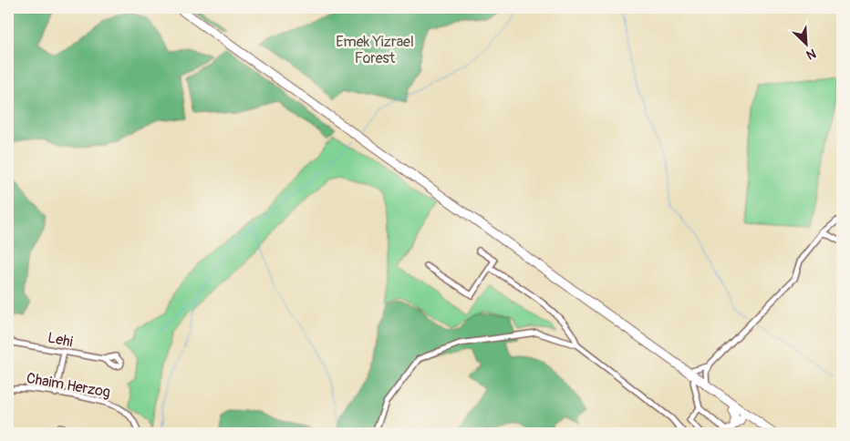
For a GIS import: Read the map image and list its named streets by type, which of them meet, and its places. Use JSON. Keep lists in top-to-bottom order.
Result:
{
  "streets": {
    "street": ["Lehi", "Chaim Herzog"]
  },
  "parks": ["Emek Yizrael Forest"],
  "north": "bottom right"
}
